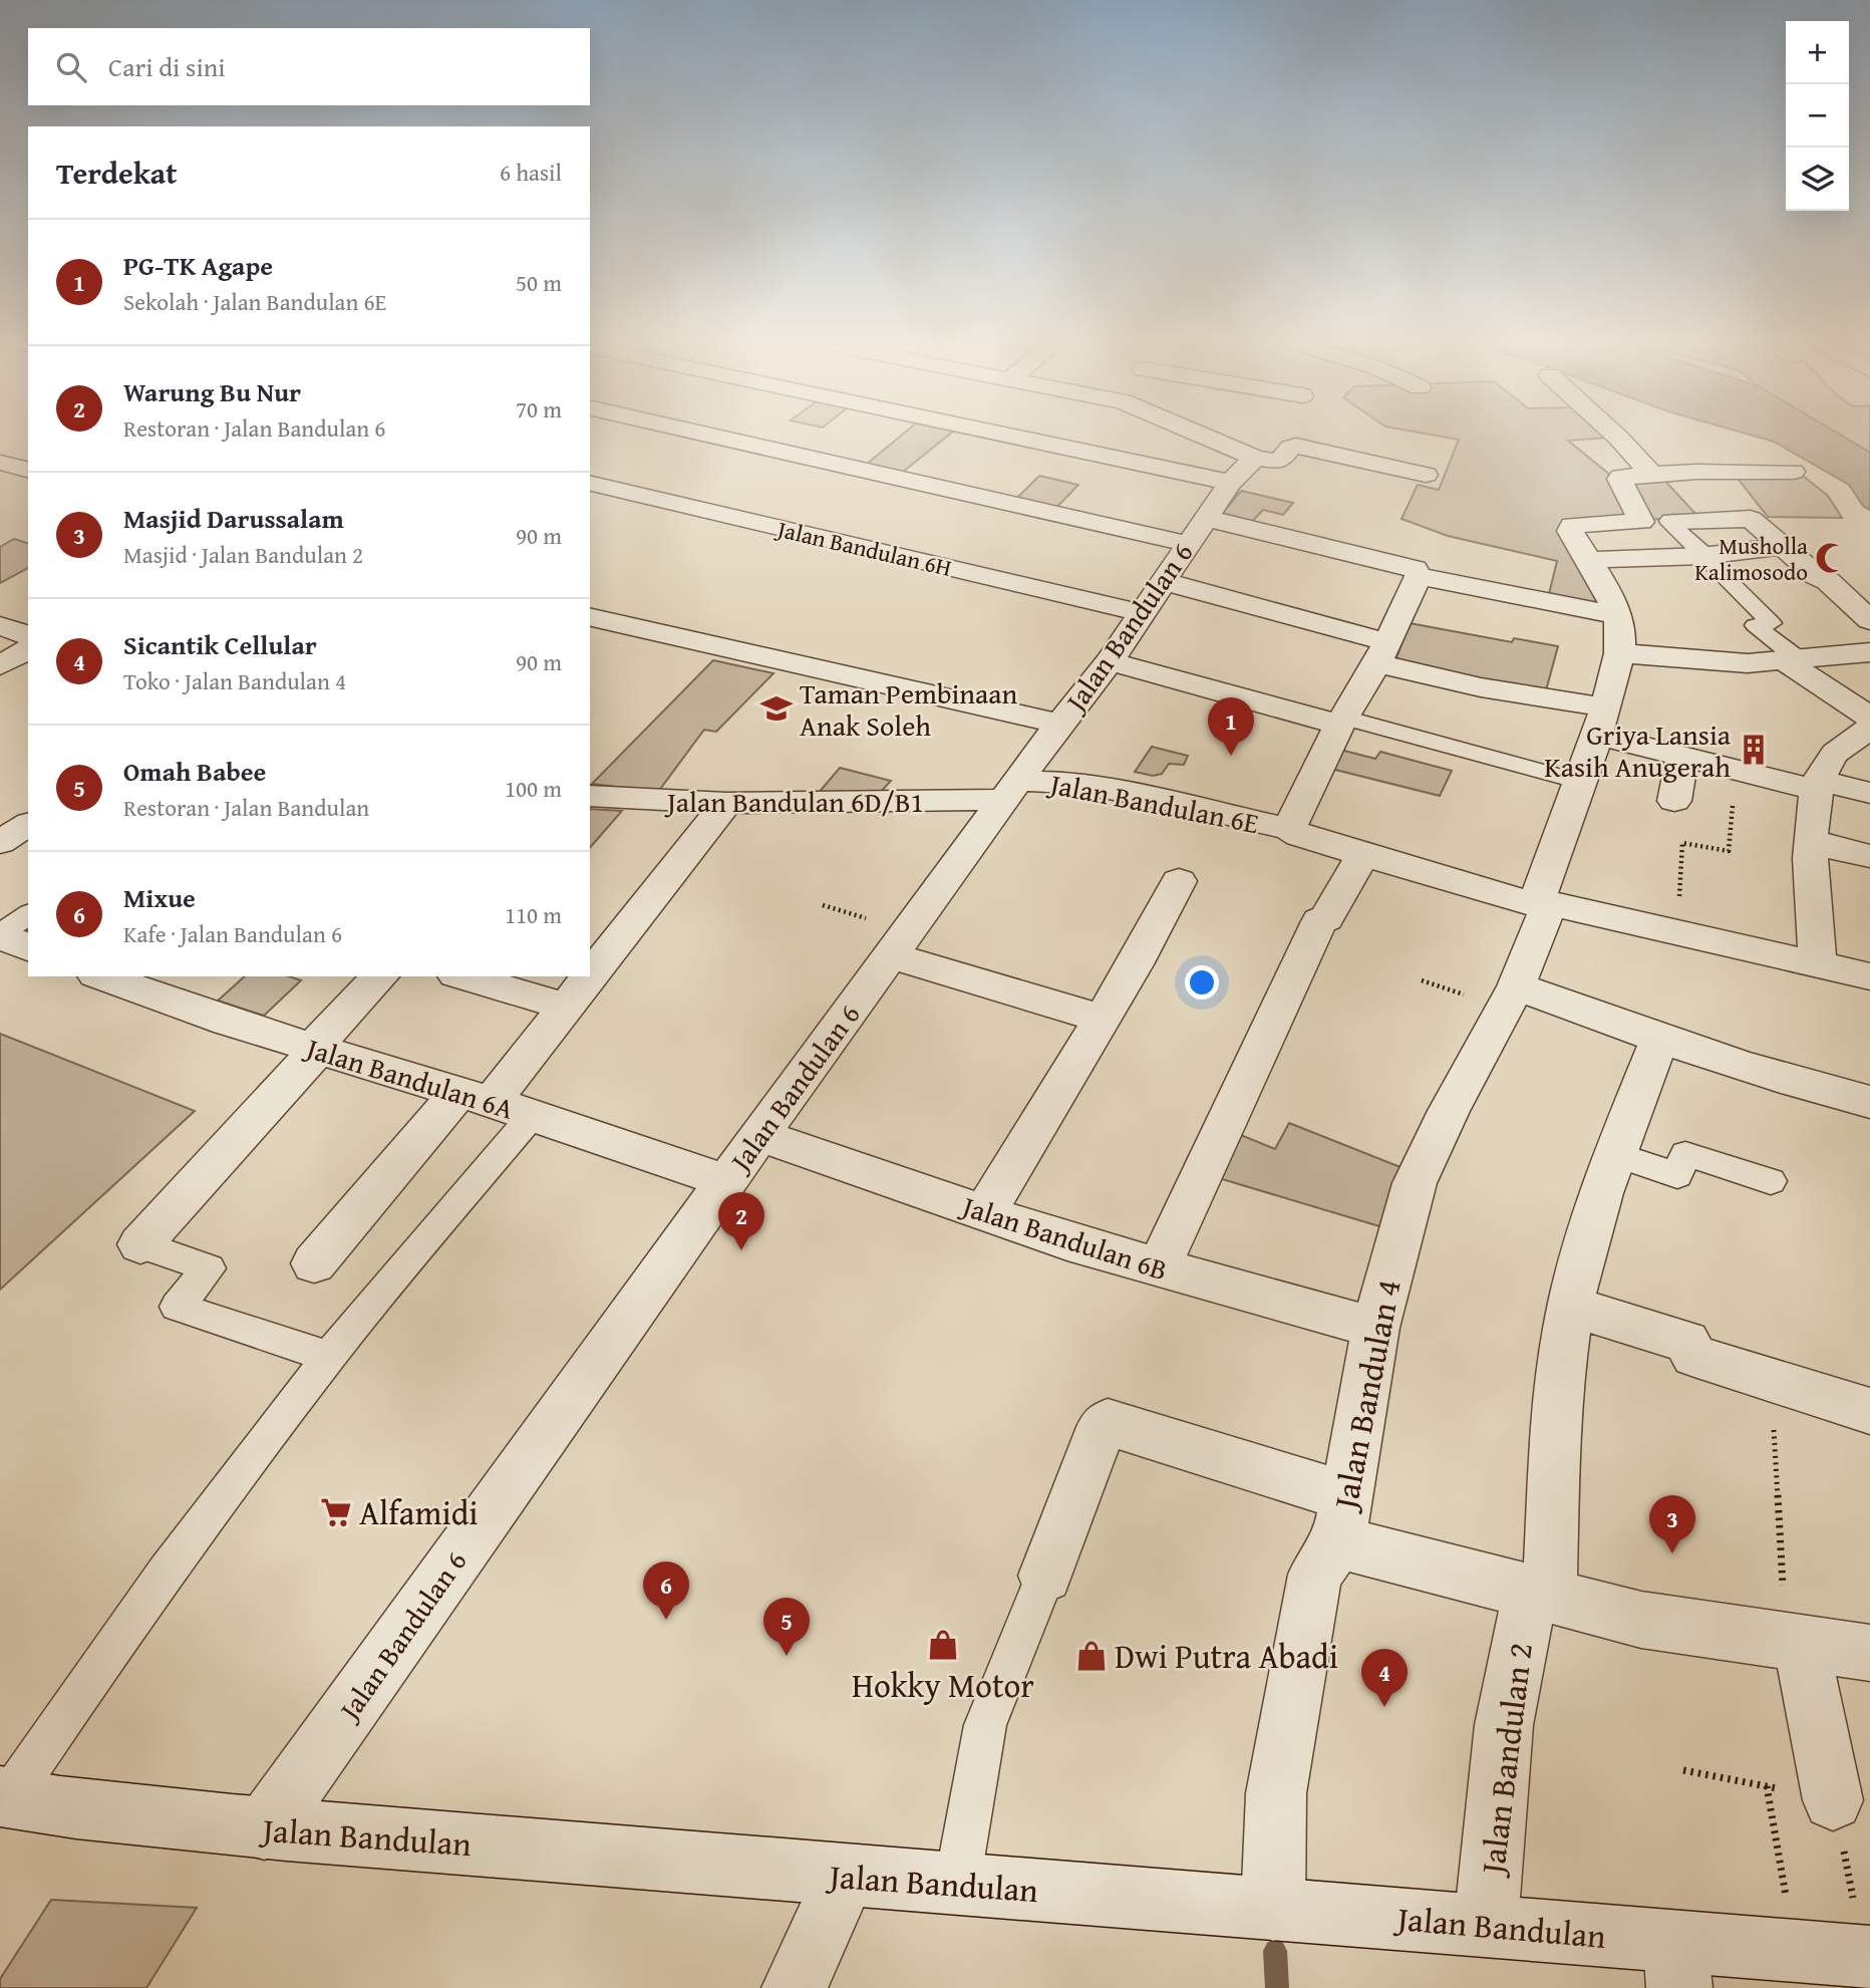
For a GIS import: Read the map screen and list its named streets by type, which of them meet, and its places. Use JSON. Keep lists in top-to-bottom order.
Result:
{
  "streets": {
    "street": [
      "Jalan Bandulan 6H",
      "Jalan Bandulan 6",
      "Jalan Bandulan 6D/B1",
      "Jalan Bandulan 6E",
      "Jalan Bandulan 6A",
      "Jalan Bandulan 6B",
      "Jalan Bandulan 4",
      "Jalan Bandulan 2",
      "Jalan Bandulan"
    ]
  },
  "crossings": [
    ["Jalan Bandulan 6H", "Jalan Bandulan 6"],
    ["Jalan Bandulan 6H", "Jalan Bandulan 4"],
    ["Jalan Bandulan 6", "Jalan Bandulan 6D/B1"],
    ["Jalan Bandulan 6", "Jalan Bandulan 6E"],
    ["Jalan Bandulan 6", "Jalan Bandulan 6A"],
    ["Jalan Bandulan 6", "Jalan Bandulan 6B"],
    ["Jalan Bandulan 6", "Jalan Bandulan"],
    ["Jalan Bandulan 6D/B1", "Jalan Bandulan 6E"],
    ["Jalan Bandulan 6E", "Jalan Bandulan 4"],
    ["Jalan Bandulan 6B", "Jalan Bandulan 4"],
    ["Jalan Bandulan 4", "Jalan Bandulan"],
    ["Jalan Bandulan 2", "Jalan Bandulan"]
  ],
  "places": {
    "mosque": ["Musholla Kalimosodo"],
    "school or university": ["Taman Pembinaan Anak Soleh"],
    "building": ["Griya Lansia Kasih Anugerah"],
    "supermarket": ["Alfamidi"],
    "shop": ["Hokky Motor", "Dwi Putra Abadi"]
  },
  "page": {
    "map_buttons": ["+", "−"],
    "search": "Cari di sini",
    "heading": ["Terdekat", "6 hasil"],
    "list": [
      {
        "mark": "1",
        "name": "PG-TK Agape",
        "note": "Sekolah · Jalan Bandulan 6E",
        "value": "50 m"
      },
      {
        "mark": "2",
        "name": "Warung Bu Nur",
        "note": "Restoran · Jalan Bandulan 6",
        "value": "70 m"
      },
      {
        "mark": "3",
        "name": "Masjid Darussalam",
        "note": "Masjid · Jalan Bandulan 2",
        "value": "90 m"
      },
      {
        "mark": "4",
        "name": "Sicantik Cellular",
        "note": "Toko · Jalan Bandulan 4",
        "value": "90 m"
      },
      {
        "mark": "5",
        "name": "Omah Babee",
        "note": "Restoran · Jalan Bandulan",
        "value": "100 m"
      },
      {
        "mark": "6",
        "name": "Mixue",
        "note": "Kafe · Jalan Bandulan 6",
        "value": "110 m"
      }
    ],
    "pins": [
      "1",
      "2",
      "3",
      "6",
      "5",
      "4"
    ]
  }
}
